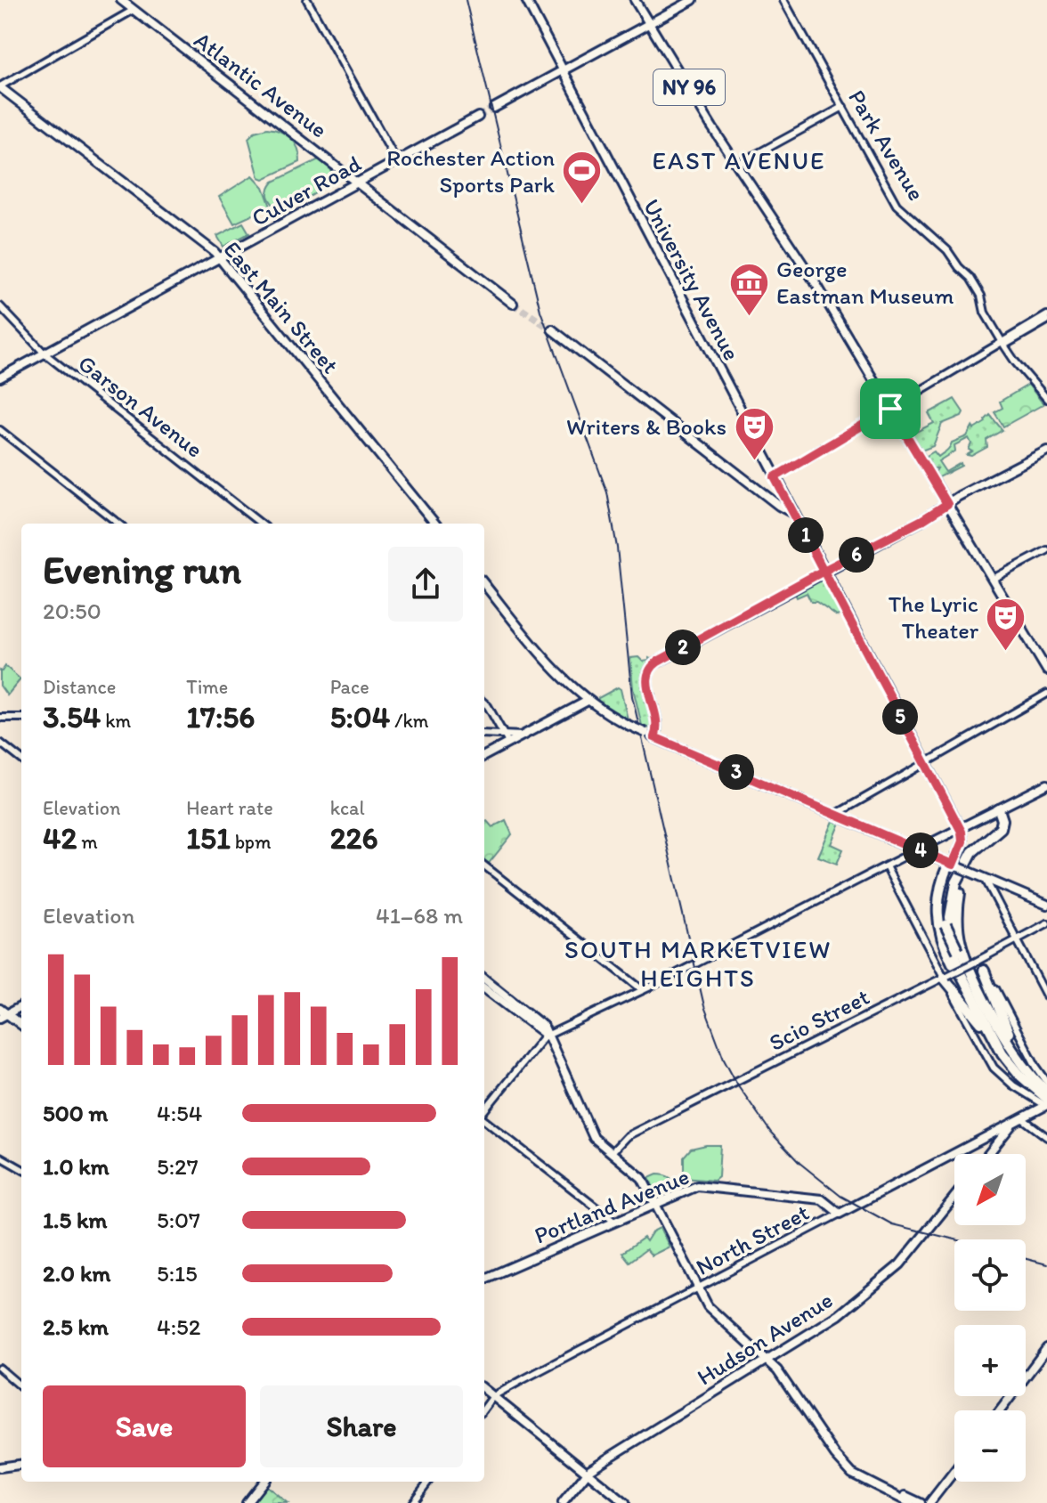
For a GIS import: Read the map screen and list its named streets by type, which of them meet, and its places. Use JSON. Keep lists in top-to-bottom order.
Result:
{
  "streets": {
    "main road": [
      "Atlantic Avenue",
      "NY 96",
      "Culver Road",
      "University Avenue",
      "East Main Street",
      "Portland Avenue",
      "North Street",
      "Hudson Avenue"
    ],
    "street": ["Park Avenue", "Garson Avenue", "Scio Street"]
  },
  "crossings": [
    ["Atlantic Avenue", "Culver Road"],
    ["Culver Road", "East Main Street"],
    ["Culver Road", "Garson Avenue"],
    ["Portland Avenue", "North Street"]
  ],
  "districts": ["EAST AVENUE", "SOUTH MARKETVIEW HEIGHTS"],
  "places": {
    "sports": ["Rochester Action Sports Park"],
    "museum": ["George Eastman Museum"],
    "theatre": ["Writers & Books", "The Lyric Theater"]
  },
  "north": "bottom left",
  "page": {
    "pins": [
      "1",
      "6",
      "2",
      "5",
      "3",
      "4"
    ],
    "heading": ["Evening run", "20:50"],
    "stats": [
      ["Distance", "3.54 km"],
      ["Time", "17:56"],
      ["Pace", "5:04 /km"],
      ["Elevation", "42 m"],
      ["Heart rate", "151 bpm"],
      ["kcal", "226"]
    ],
    "chart": ["Elevation", "41–68 m"],
    "list": [
      {
        "name": "500 m",
        "note": "4:54"
      },
      {
        "name": "1.0 km",
        "note": "5:27"
      },
      {
        "name": "1.5 km",
        "note": "5:07"
      },
      {
        "name": "2.0 km",
        "note": "5:15"
      },
      {
        "name": "2.5 km",
        "note": "4:52"
      }
    ],
    "map_buttons": ["+", "−"],
    "buttons": ["Save", "Share"]
  }
}
